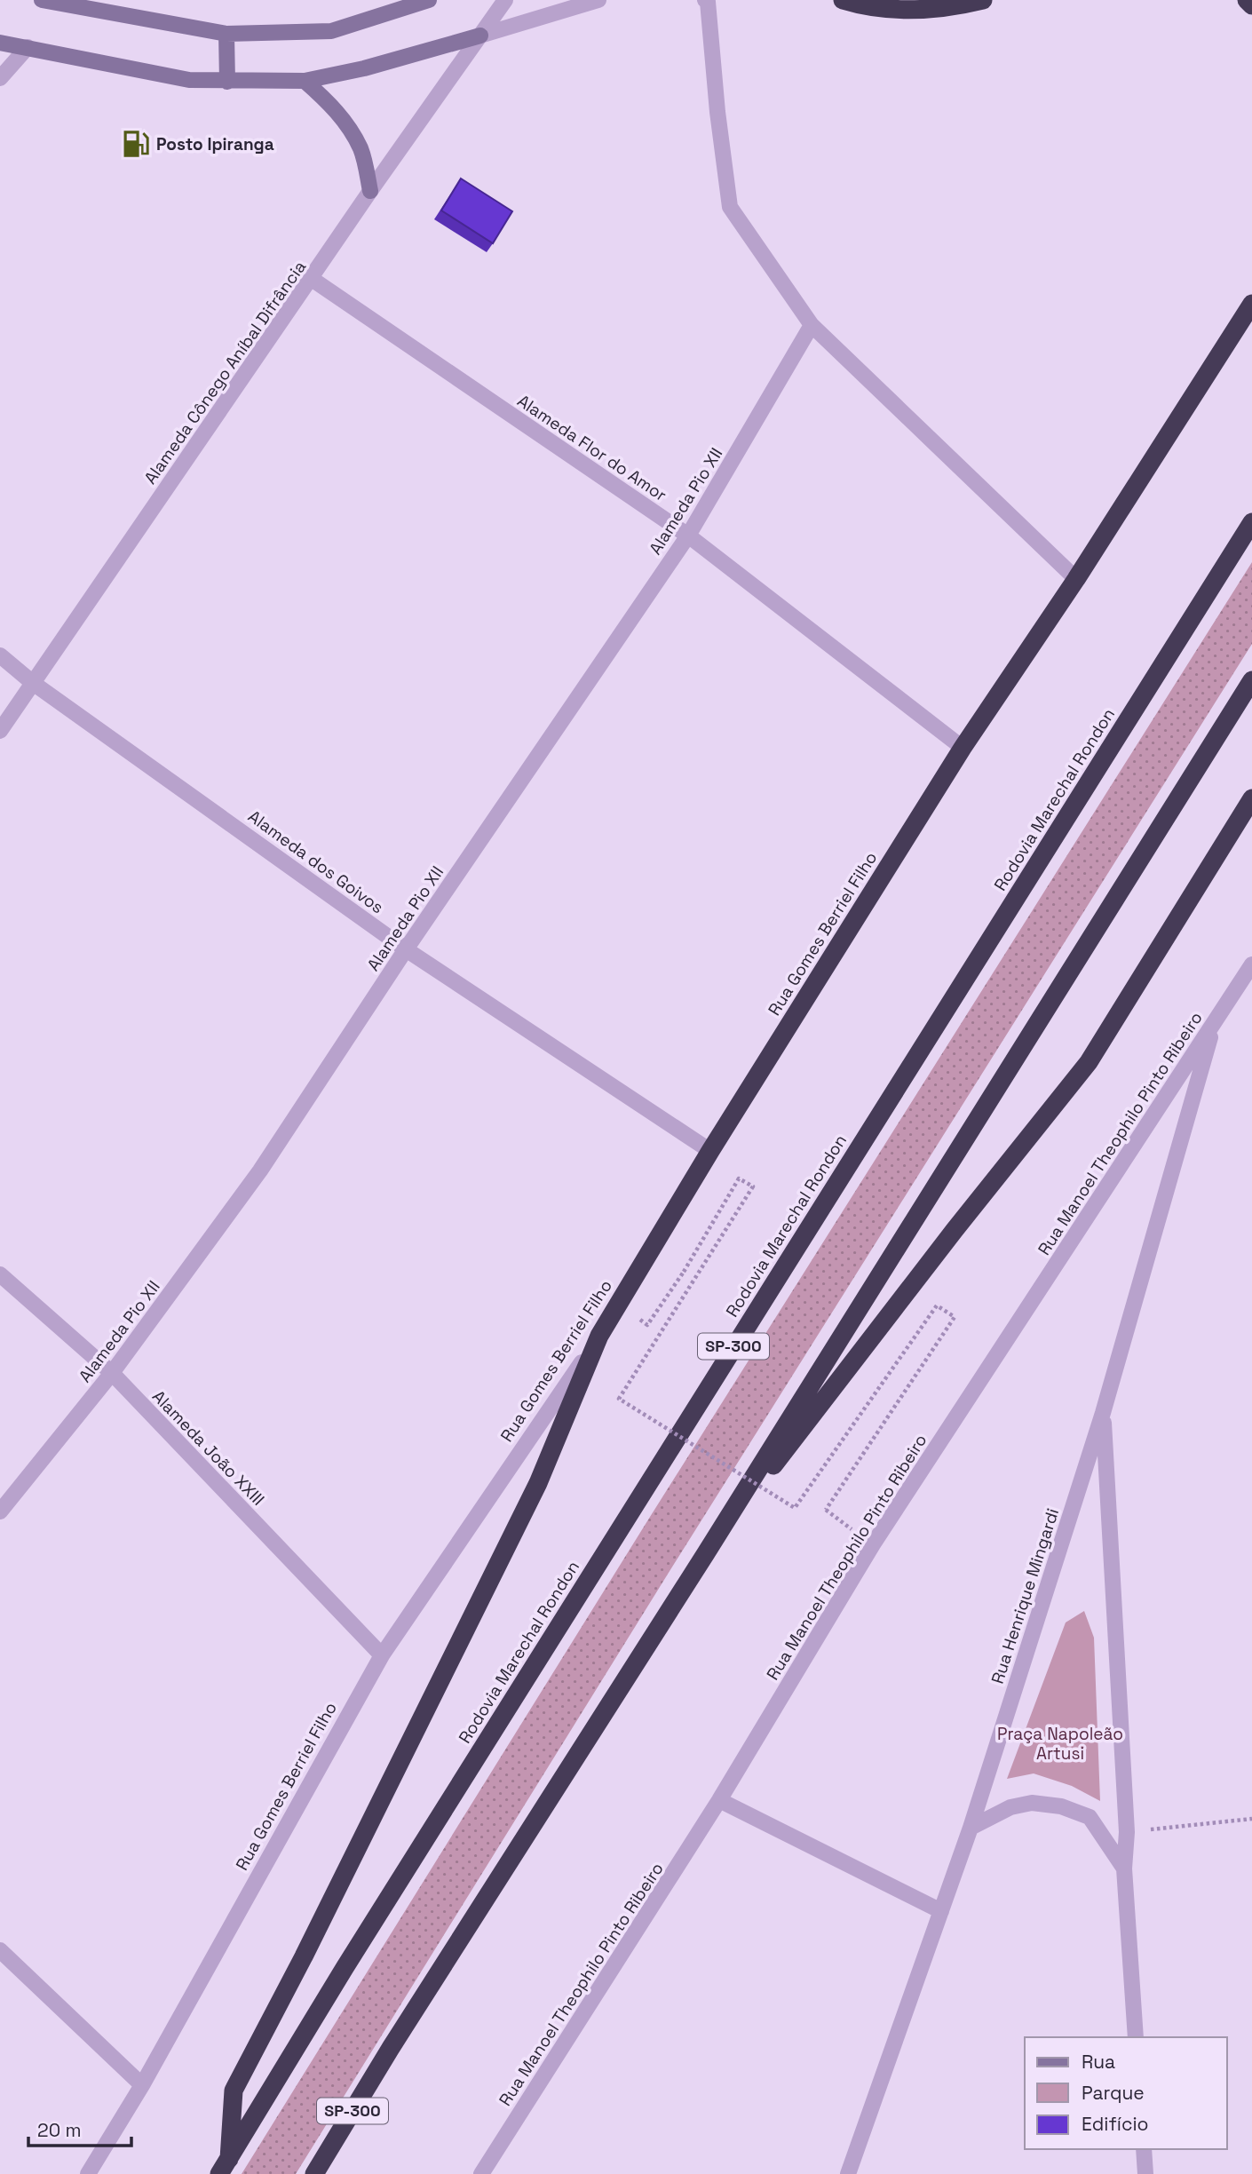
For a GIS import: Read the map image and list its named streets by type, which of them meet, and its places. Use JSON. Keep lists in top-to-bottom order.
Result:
{
  "streets": {
    "highway": ["Rodovia Marechal Rondon", "Rua Gomes Berriel Filho", "SP-300"],
    "street": [
      "Alameda Cônego Aníbal Difrância",
      "Alameda Flor do Amor",
      "Alameda Pio XII",
      "Alameda dos Goivos",
      "Rua Manoel Theophilo Pinto Ribeiro",
      "Alameda João XXIII",
      "Rua Henrique Mingardi"
    ]
  },
  "crossings": [
    ["Alameda Cônego Aníbal Difrância", "Alameda Flor do Amor"],
    ["Alameda Cônego Aníbal Difrância", "Alameda dos Goivos"],
    ["Alameda Flor do Amor", "Alameda Pio XII"],
    ["Alameda Flor do Amor", "Rua Gomes Berriel Filho"],
    ["Alameda Pio XII", "Alameda dos Goivos"],
    ["Alameda Pio XII", "Alameda João XXIII"],
    ["Alameda dos Goivos", "Rua Gomes Berriel Filho"],
    ["Rua Gomes Berriel Filho", "Alameda João XXIII"],
    ["Rua Manoel Theophilo Pinto Ribeiro", "Rua Henrique Mingardi"]
  ],
  "parks": ["Praça Napoleão Artusi"],
  "places": {
    "fuel station": ["Posto Ipiranga"]
  },
  "legend": ["Rua", "Parque", "Edifício"],
  "scale_bar": "20 m"
}
